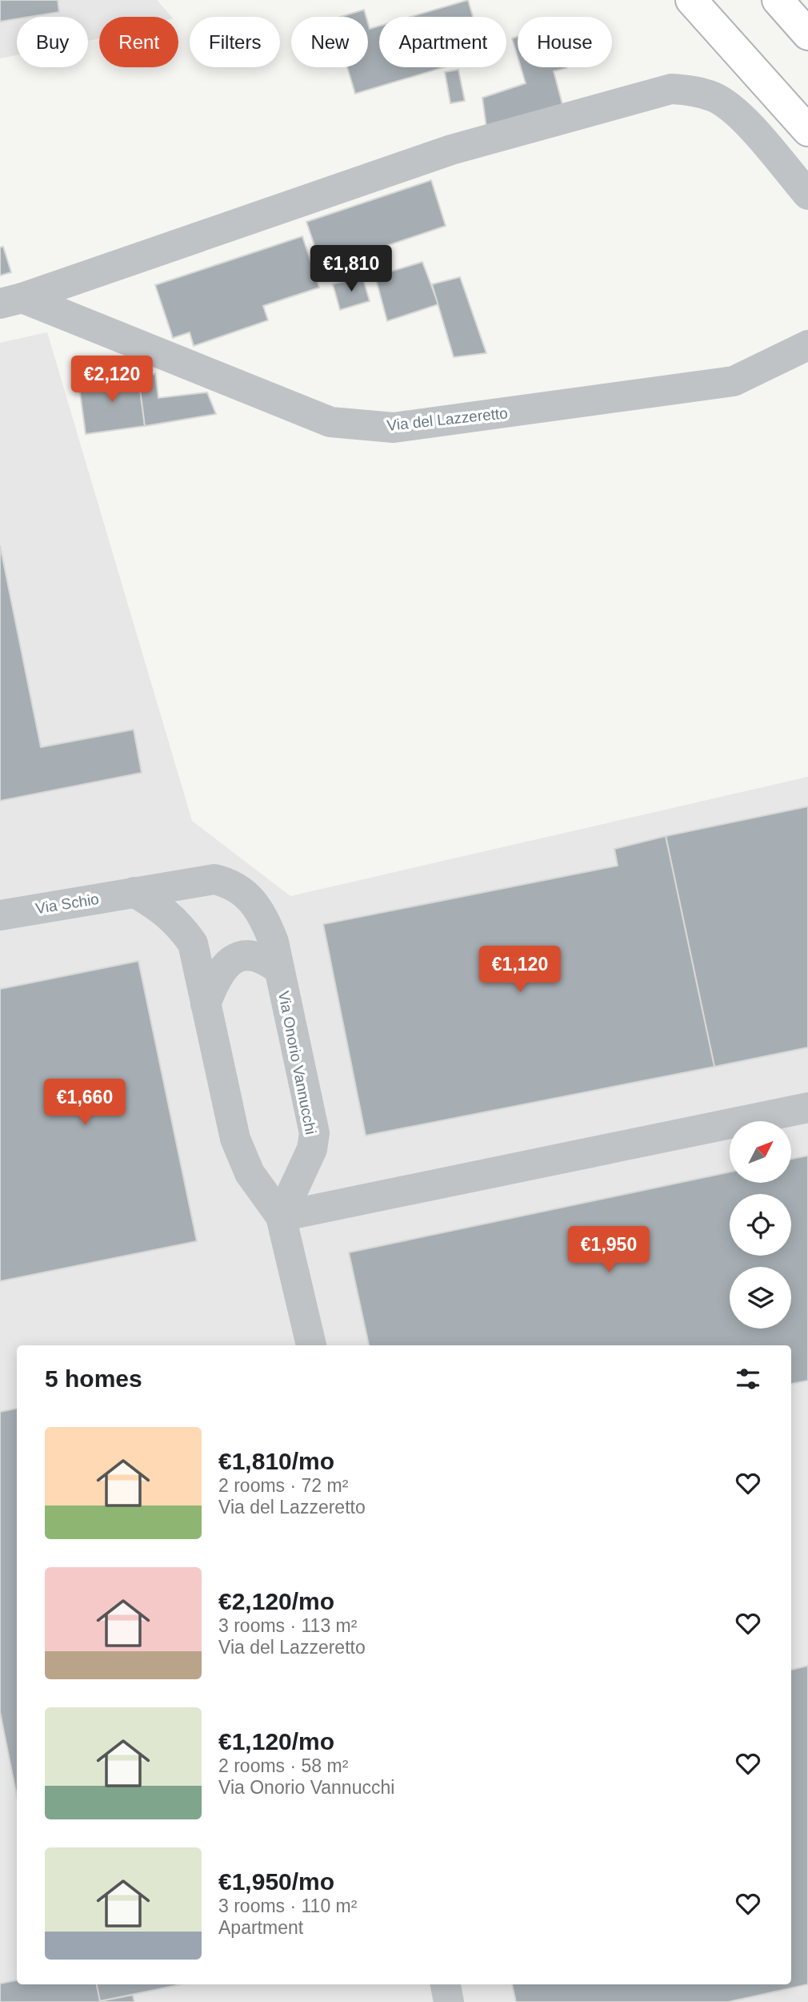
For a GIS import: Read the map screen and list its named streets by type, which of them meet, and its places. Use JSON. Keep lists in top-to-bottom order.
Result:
{
  "streets": {
    "street": ["Via del Lazzeretto", "Via Schio", "Via Onorio Vannucchi"]
  },
  "crossings": [
    ["Via Schio", "Via Onorio Vannucchi"]
  ],
  "north": "top right",
  "page": {
    "chip": [
      "Buy",
      "Rent",
      "Filters",
      "New",
      "Apartment",
      "House"
    ],
    "price": [
      "€1,810",
      "€2,120",
      "€1,120",
      "€1,660",
      "€1,950"
    ],
    "heading": "5 homes",
    "list": [
      {
        "name": "€1,810/mo",
        "note": "2 rooms · 72 m² · Via del Lazzeretto"
      },
      {
        "name": "€2,120/mo",
        "note": "3 rooms · 113 m² · Via del Lazzeretto"
      },
      {
        "name": "€1,120/mo",
        "note": "2 rooms · 58 m² · Via Onorio Vannucchi"
      },
      {
        "name": "€1,950/mo",
        "note": "3 rooms · 110 m² · Apartment"
      }
    ]
  }
}
